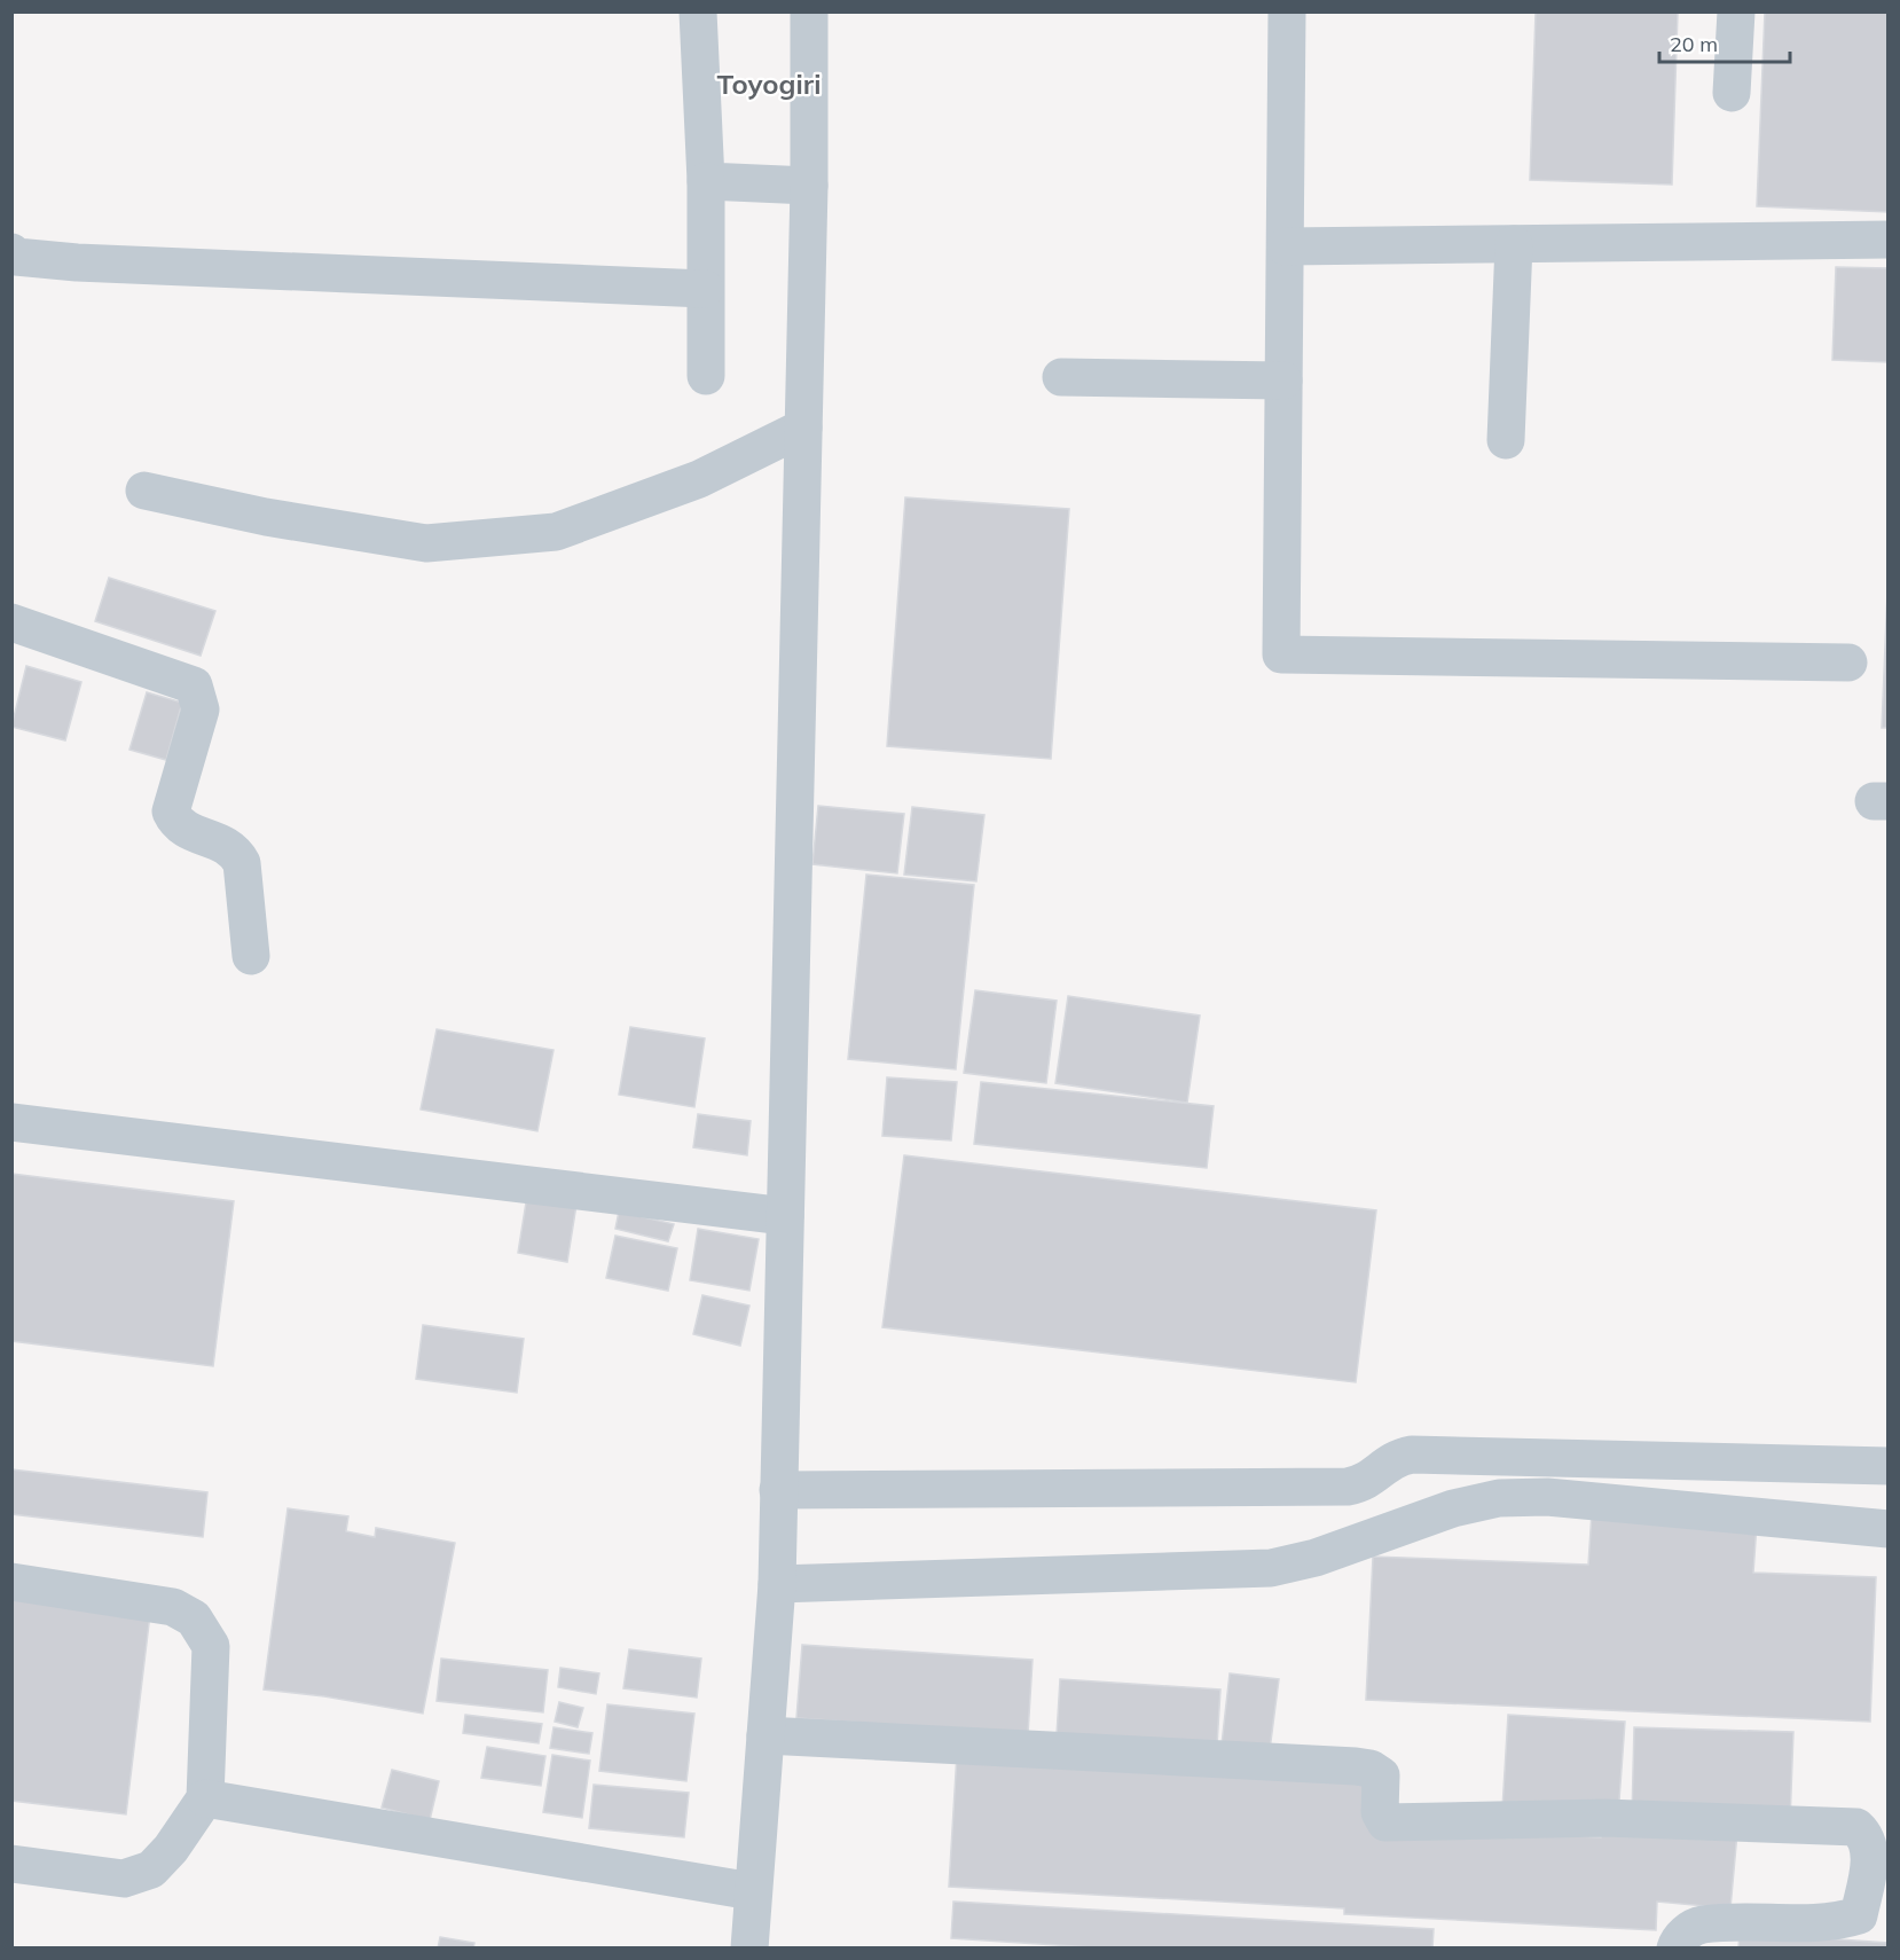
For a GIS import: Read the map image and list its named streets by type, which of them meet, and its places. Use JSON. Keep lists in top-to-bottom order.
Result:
{
  "districts": ["Toyogiri"],
  "scale_bar": "20 m"
}
